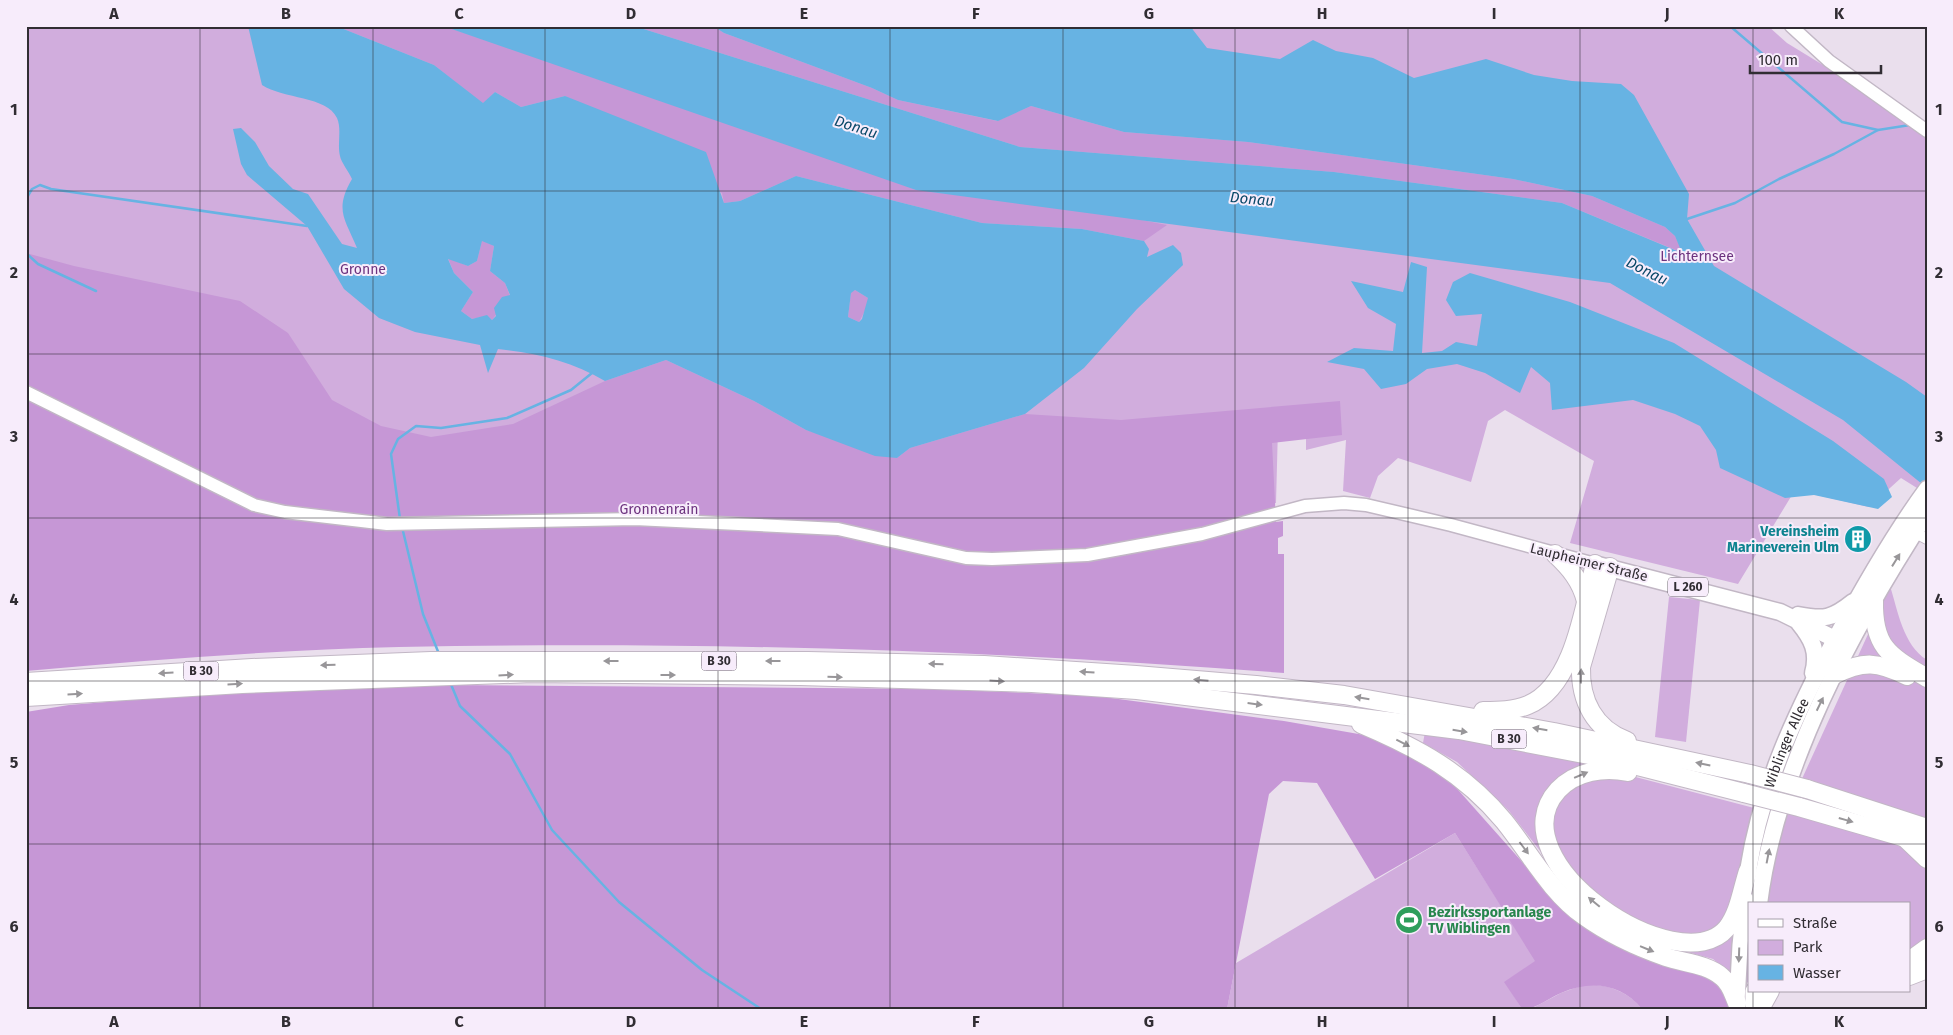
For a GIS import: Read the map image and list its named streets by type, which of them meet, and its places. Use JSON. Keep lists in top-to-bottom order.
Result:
{
  "streets": {
    "highway": ["B 30"],
    "main road": ["Laupheimer Straße", "L 260", "Wiblinger Allee"]
  },
  "crossings": [
    ["Laupheimer Straße", "L 260"],
    ["Laupheimer Straße", "Wiblinger Allee"],
    ["L 260", "Wiblinger Allee"]
  ],
  "water": ["Donau"],
  "parks": ["Lichternsee", "Gronne", "Gronnenrain"],
  "places": {
    "building": ["Vereinsheim Marineverein Ulm"],
    "sports": ["Bezirkssportanlage TV Wiblingen"]
  },
  "legend": ["Straße", "Park", "Wasser"],
  "scale_bar": "100 m",
  "grid": {
    "columns": [
      "A",
      "B",
      "C",
      "D",
      "E",
      "F",
      "G",
      "H",
      "I",
      "J",
      "K"
    ],
    "rows": [
      "1",
      "2",
      "3",
      "4",
      "5",
      "6"
    ]
  }
}
